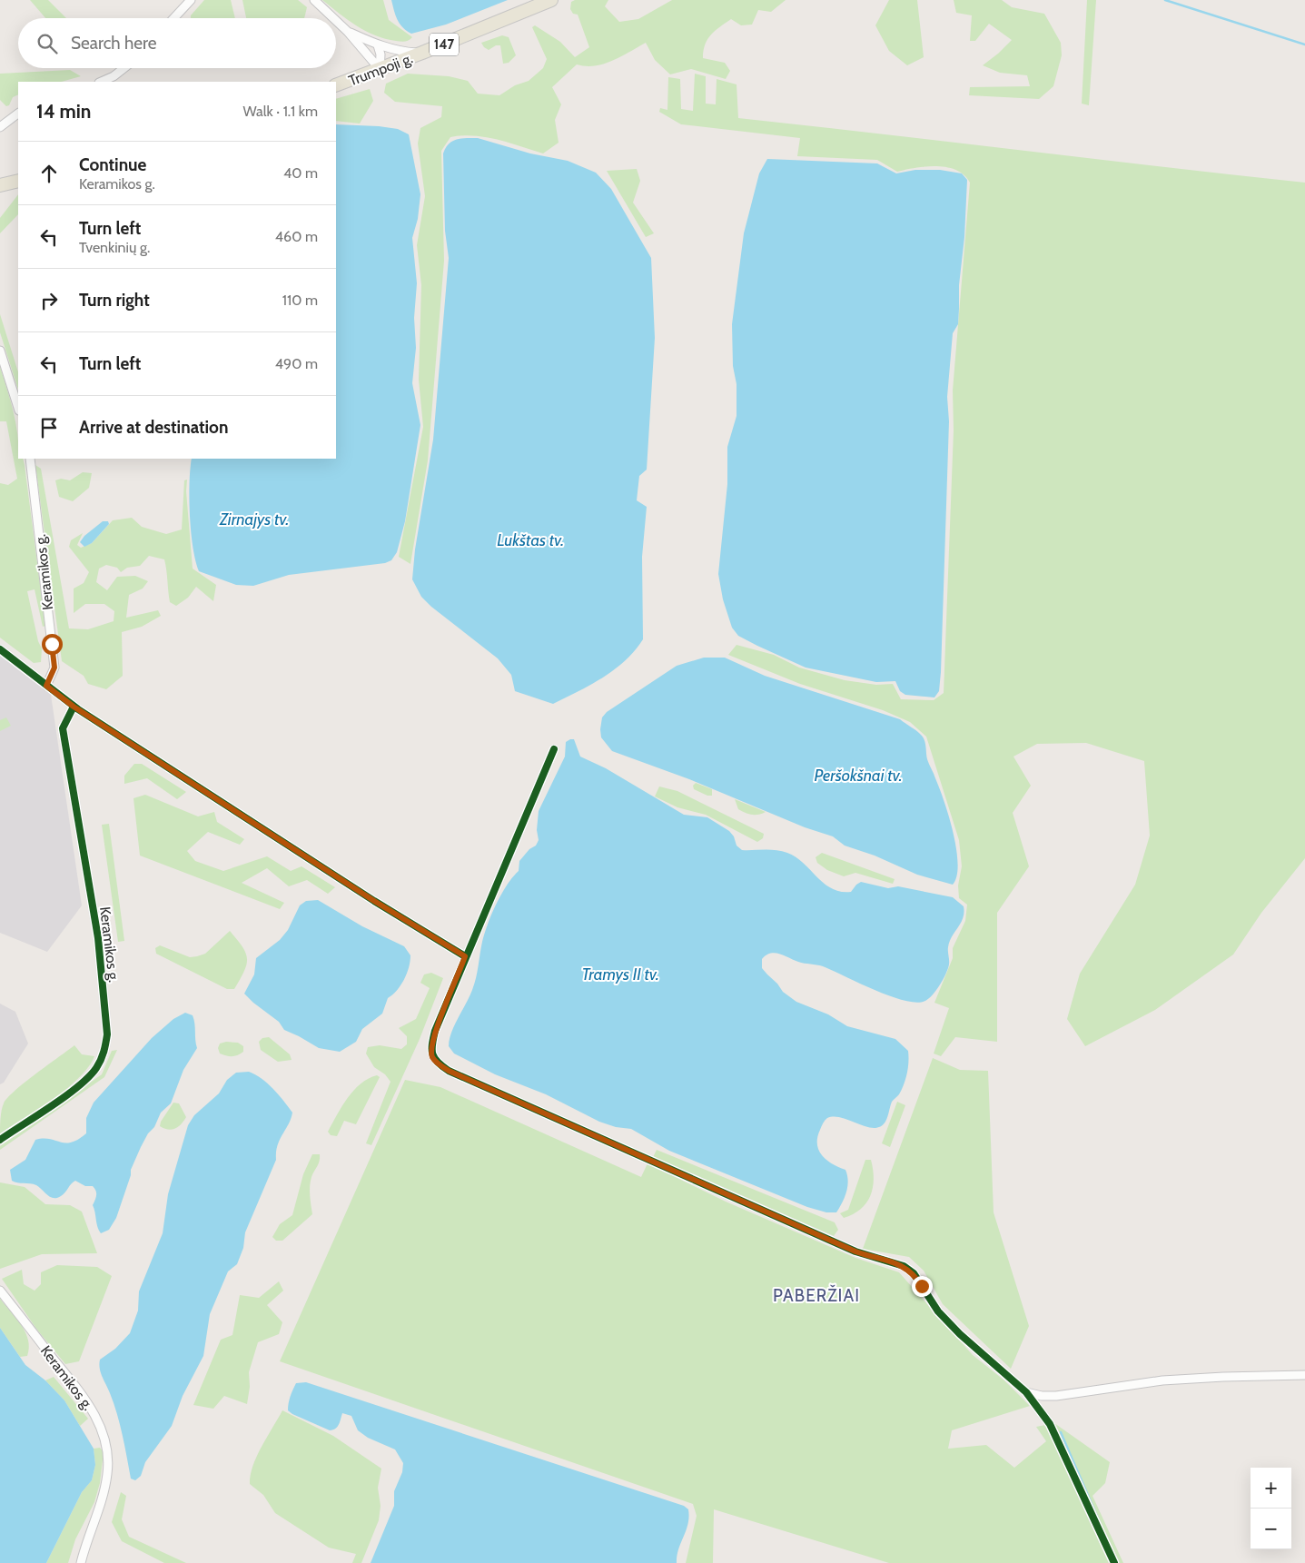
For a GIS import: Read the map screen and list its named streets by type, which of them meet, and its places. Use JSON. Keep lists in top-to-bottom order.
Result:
{
  "streets": {
    "main road": ["147", "Trumpoji g."],
    "street": ["Keramikos g."]
  },
  "districts": ["PABERŽIAI"],
  "water": [
    "Zirnajys tv.",
    "Lukštas tv.",
    "Peršokšnai tv.",
    "Tramys II tv."
  ],
  "page": {
    "search": "Search here",
    "heading": ["14 min", "Walk · 1.1 km"],
    "list": [
      ["Continue", "Keramikos g.", "40 m"],
      ["Turn left", "Tvenkinių g.", "460 m"],
      ["Turn right", "110 m"],
      ["Turn left", "490 m"],
      "Arrive at destination"
    ],
    "map_buttons": ["+", "−"]
  }
}
